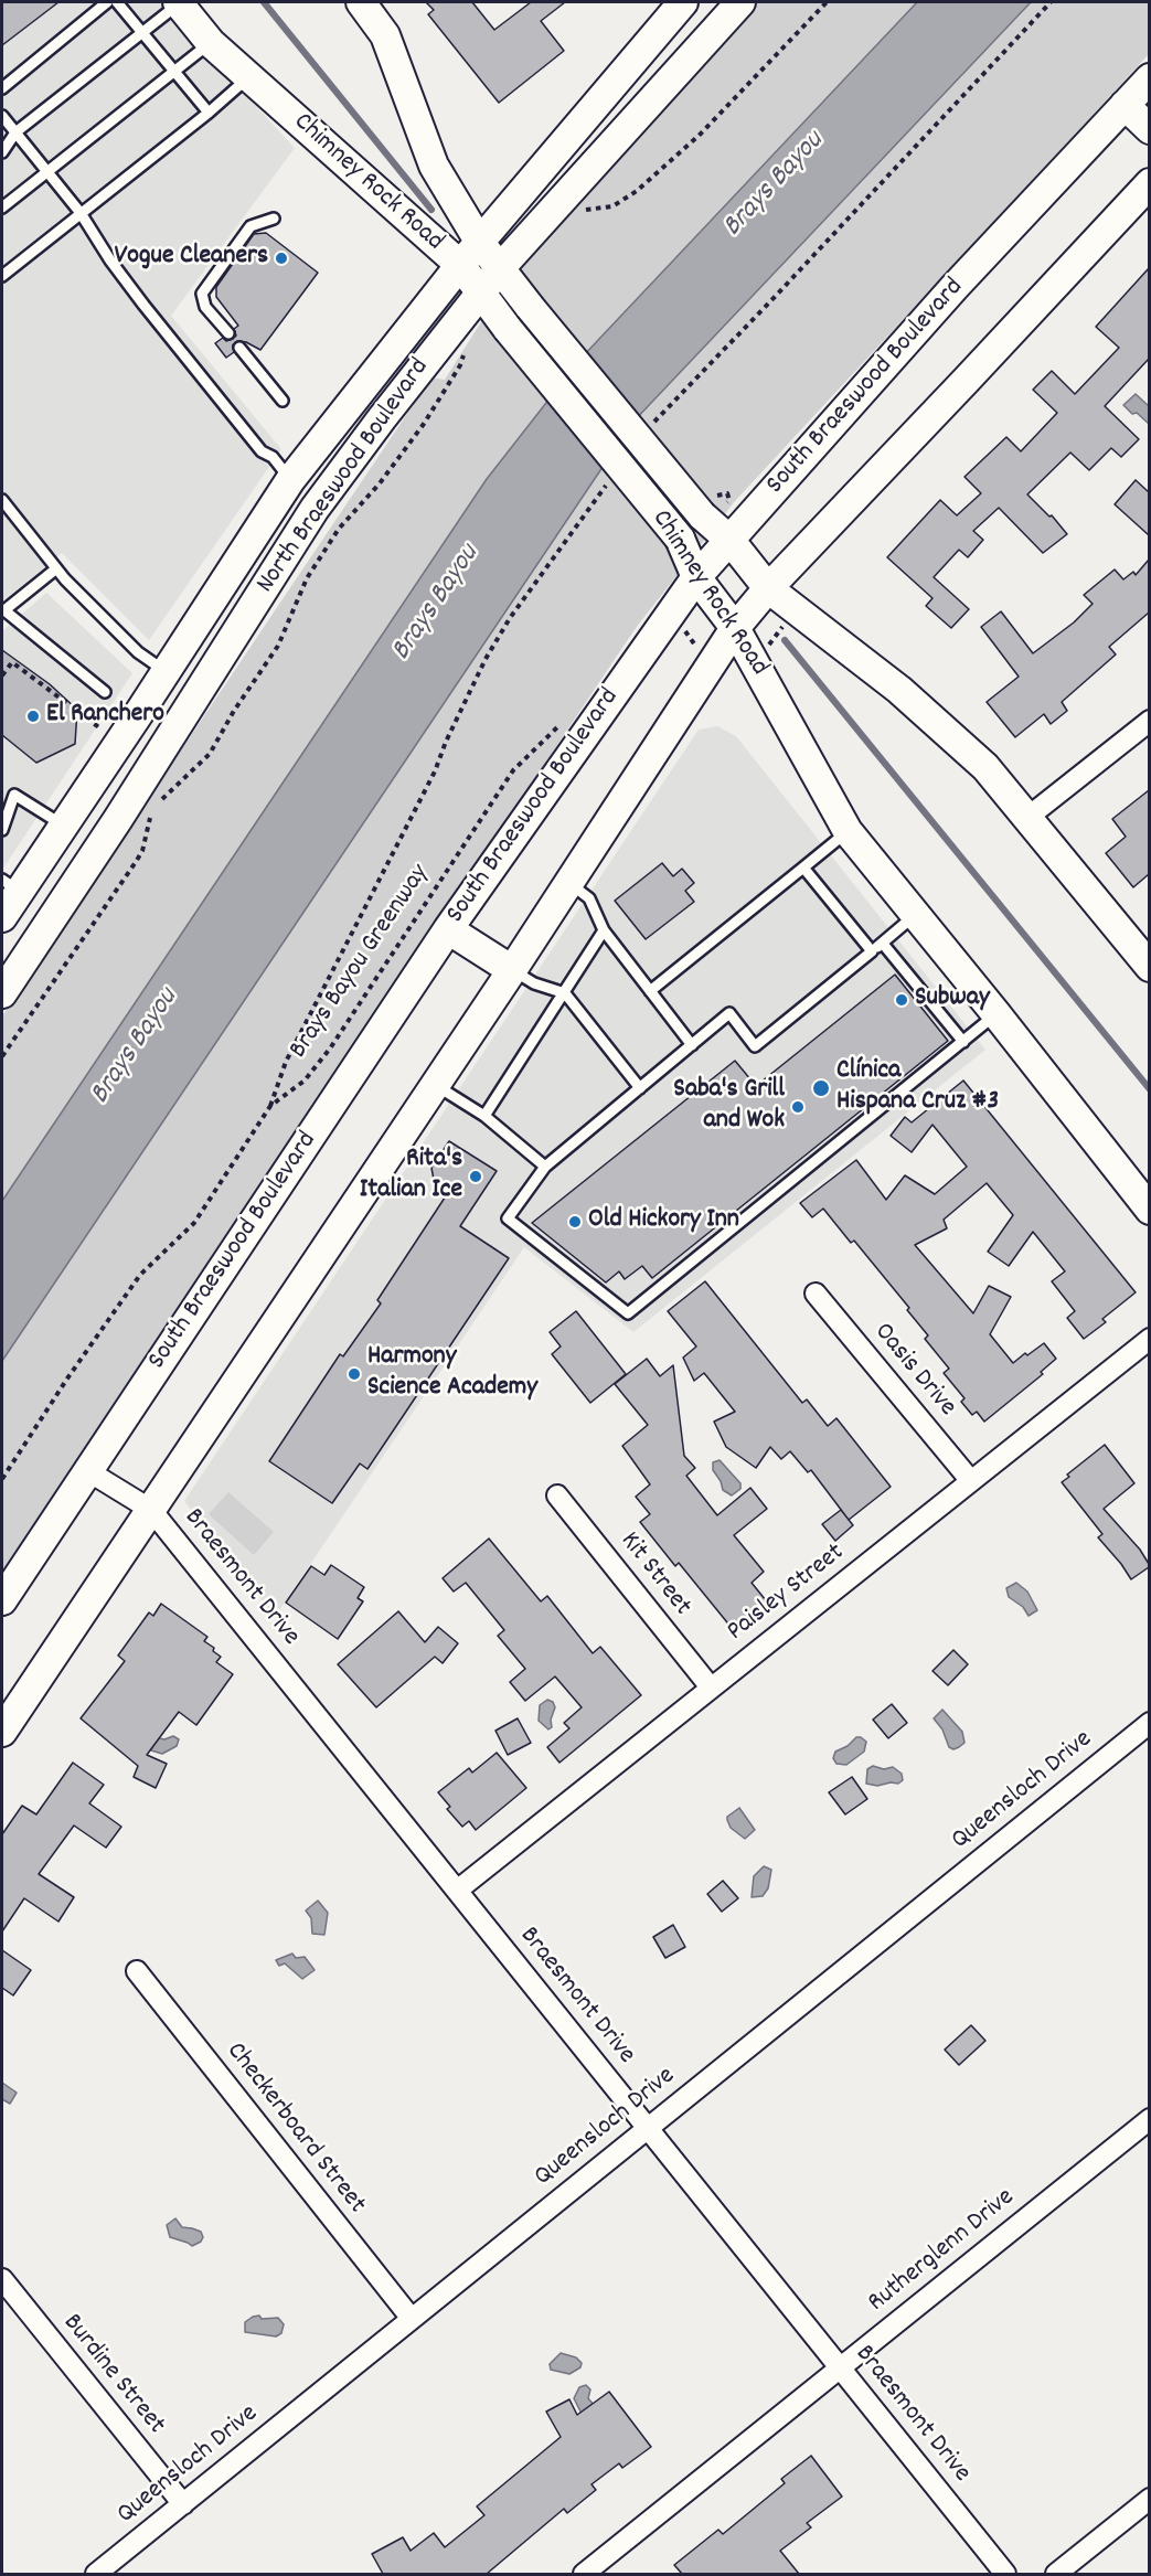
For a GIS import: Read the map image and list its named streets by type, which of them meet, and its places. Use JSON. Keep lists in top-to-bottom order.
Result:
{
  "streets": {
    "main road": ["Chimney Rock Road", "South Braeswood Boulevard", "North Braeswood Boulevard"],
    "street": [
      "Oasis Drive",
      "Kit Street",
      "Braesmont Drive",
      "Paisley Street",
      "Queensloch Drive",
      "Checkerboard Street",
      "Rutherglenn Drive",
      "Burdine Street"
    ],
    "path": ["Brays Bayou Greenway"]
  },
  "crossings": [
    ["Chimney Rock Road", "South Braeswood Boulevard"],
    ["Chimney Rock Road", "North Braeswood Boulevard"],
    ["South Braeswood Boulevard", "Braesmont Drive"],
    ["Oasis Drive", "Paisley Street"],
    ["Kit Street", "Paisley Street"],
    ["Braesmont Drive", "Paisley Street"],
    ["Braesmont Drive", "Queensloch Drive"],
    ["Braesmont Drive", "Rutherglenn Drive"],
    ["Queensloch Drive", "Checkerboard Street"],
    ["Queensloch Drive", "Burdine Street"]
  ],
  "water": ["Brays Bayou"],
  "places": [
    "Vogue Cleaners",
    "El Ranchero",
    "Subway",
    "Clínica Hispana Cruz #3",
    "Saba's Grill and Wok",
    "Rita's Italian Ice",
    "Old Hickory Inn",
    "Harmony Science Academy"
  ]
}
